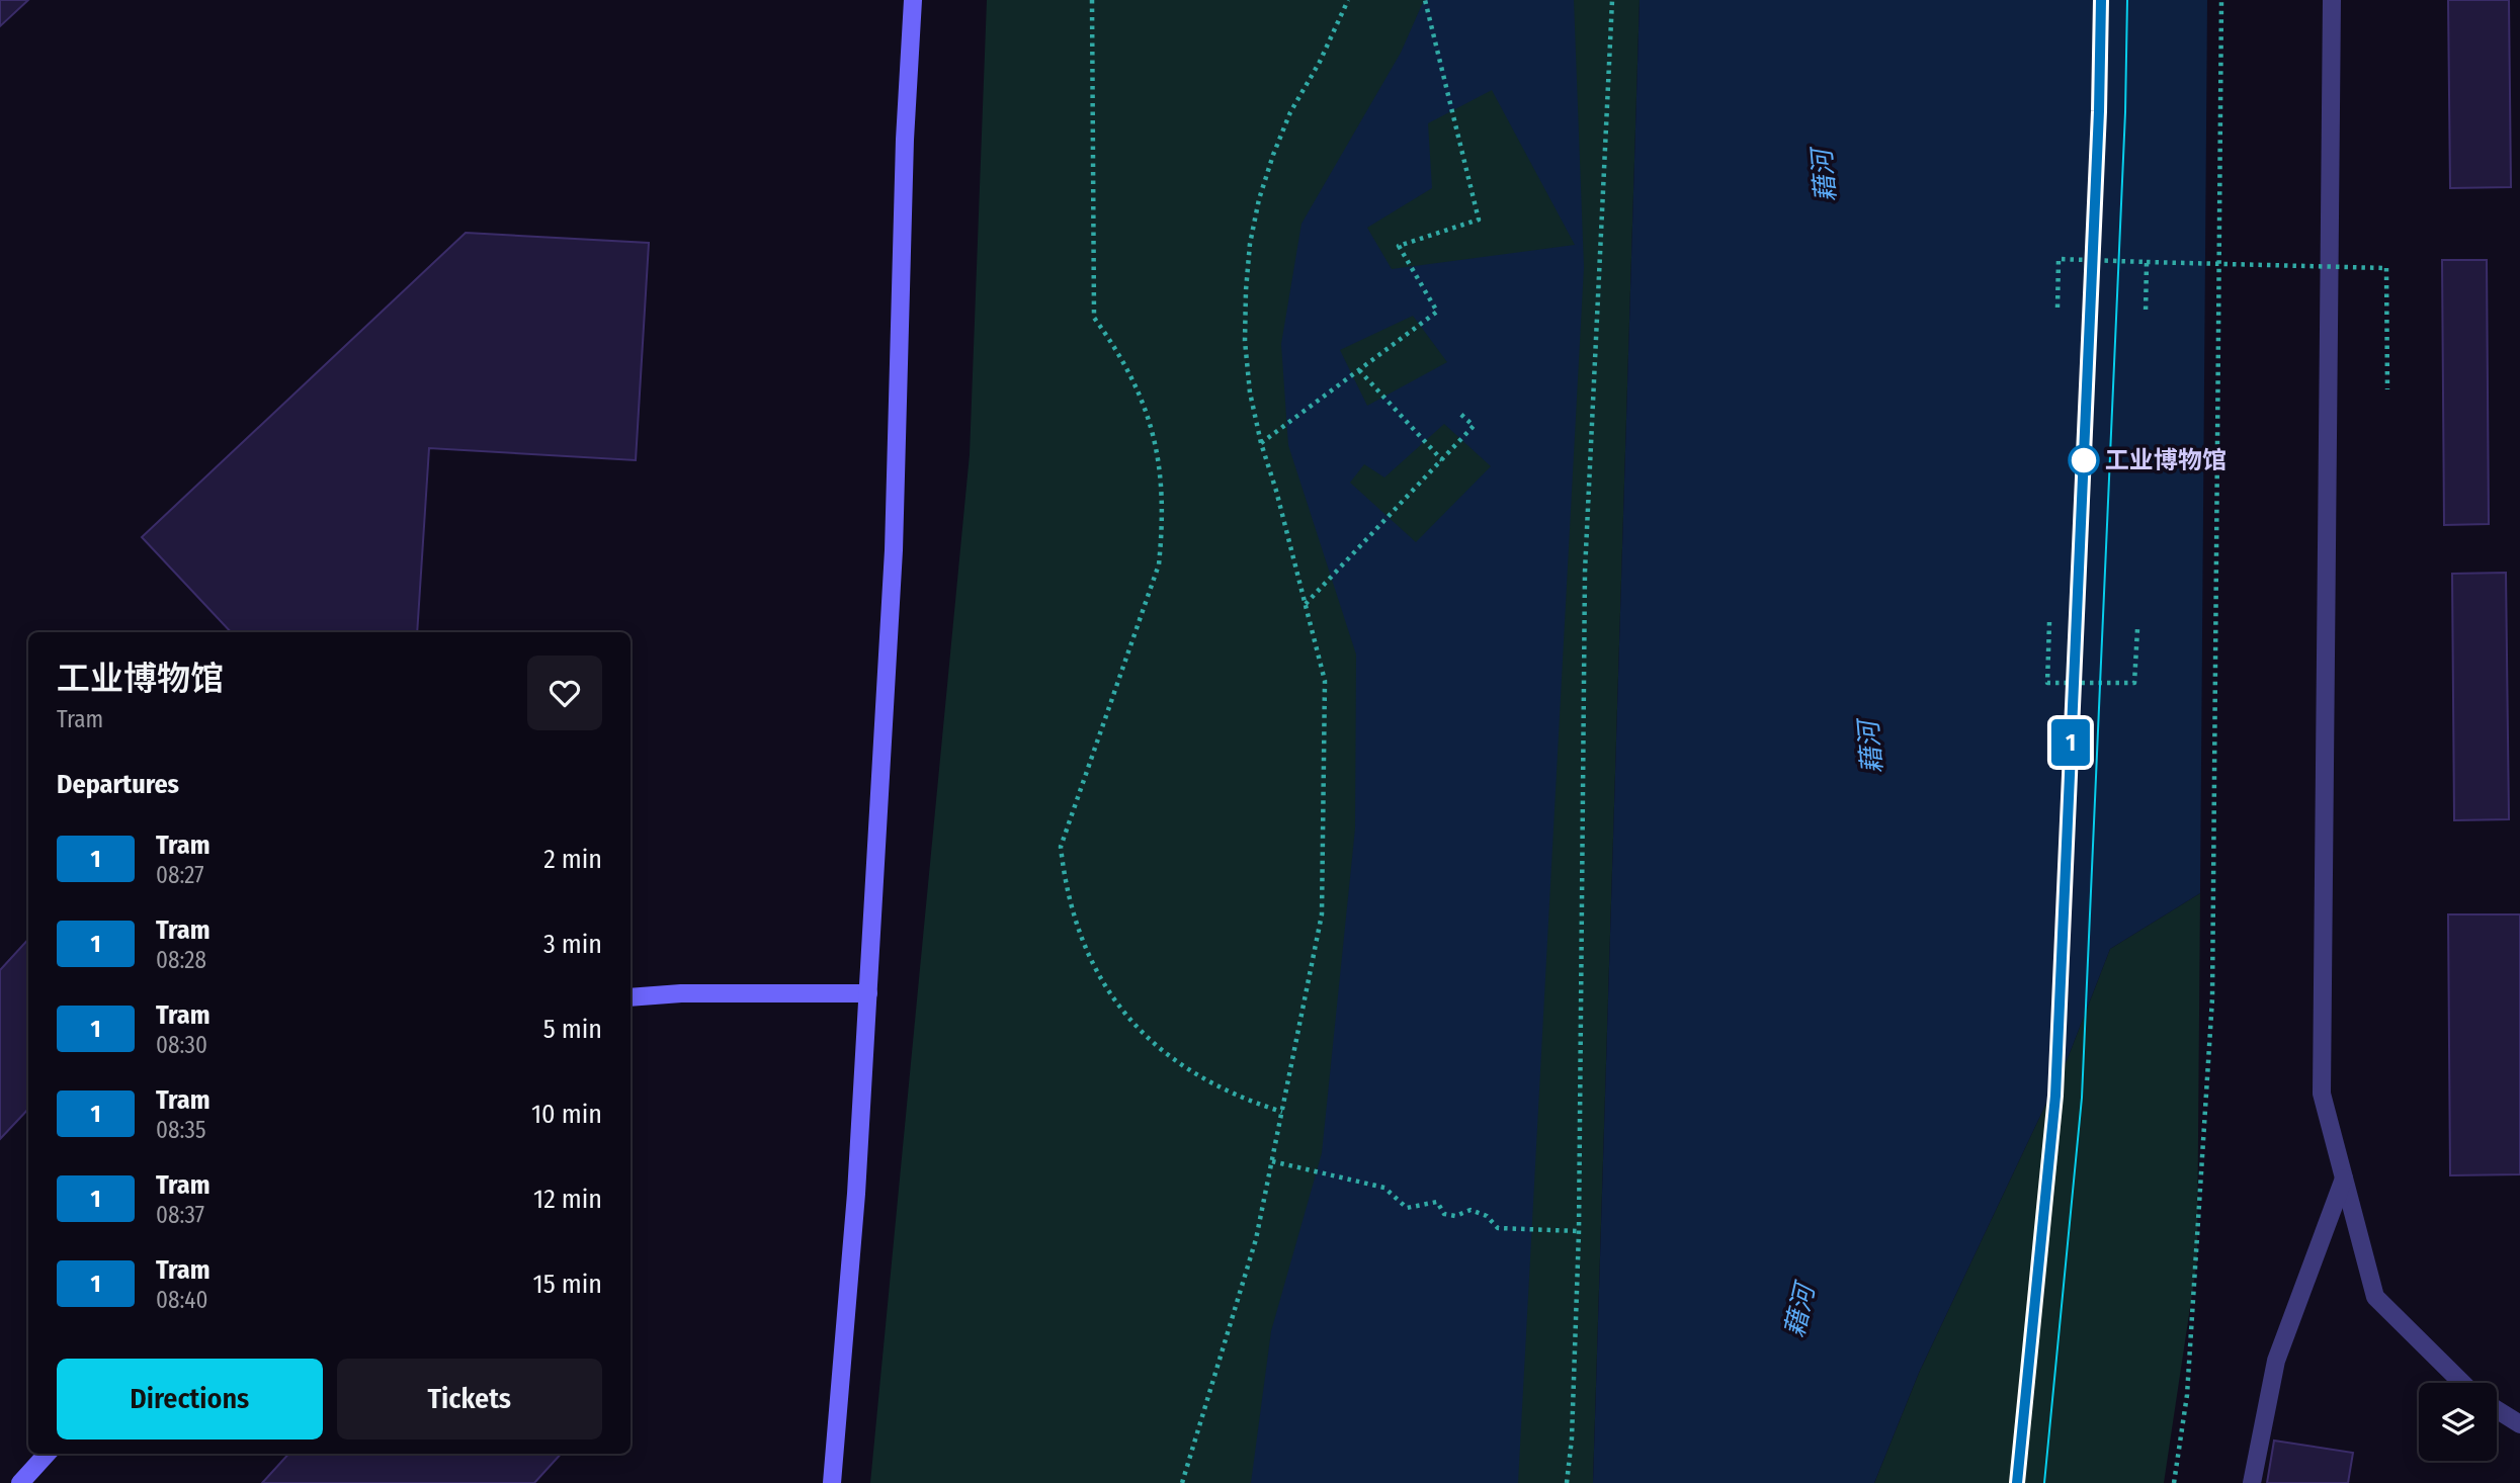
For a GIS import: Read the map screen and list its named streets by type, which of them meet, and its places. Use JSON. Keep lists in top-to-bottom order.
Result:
{
  "water": ["藉河"],
  "places": ["工业博物馆"],
  "lines": ["tram line 1"],
  "page": {
    "on_map": "1",
    "heading": [
      ["工业博物馆", "Tram"],
      "Departures"
    ],
    "list": [
      {
        "mark": "1",
        "name": "Tram",
        "note": "08:27",
        "value": "2 min"
      },
      {
        "mark": "1",
        "name": "Tram",
        "note": "08:28",
        "value": "3 min"
      },
      {
        "mark": "1",
        "name": "Tram",
        "note": "08:30",
        "value": "5 min"
      },
      {
        "mark": "1",
        "name": "Tram",
        "note": "08:35",
        "value": "10 min"
      },
      {
        "mark": "1",
        "name": "Tram",
        "note": "08:37",
        "value": "12 min"
      },
      {
        "mark": "1",
        "name": "Tram",
        "note": "08:40",
        "value": "15 min"
      }
    ],
    "buttons": ["Directions", "Tickets"]
  }
}
